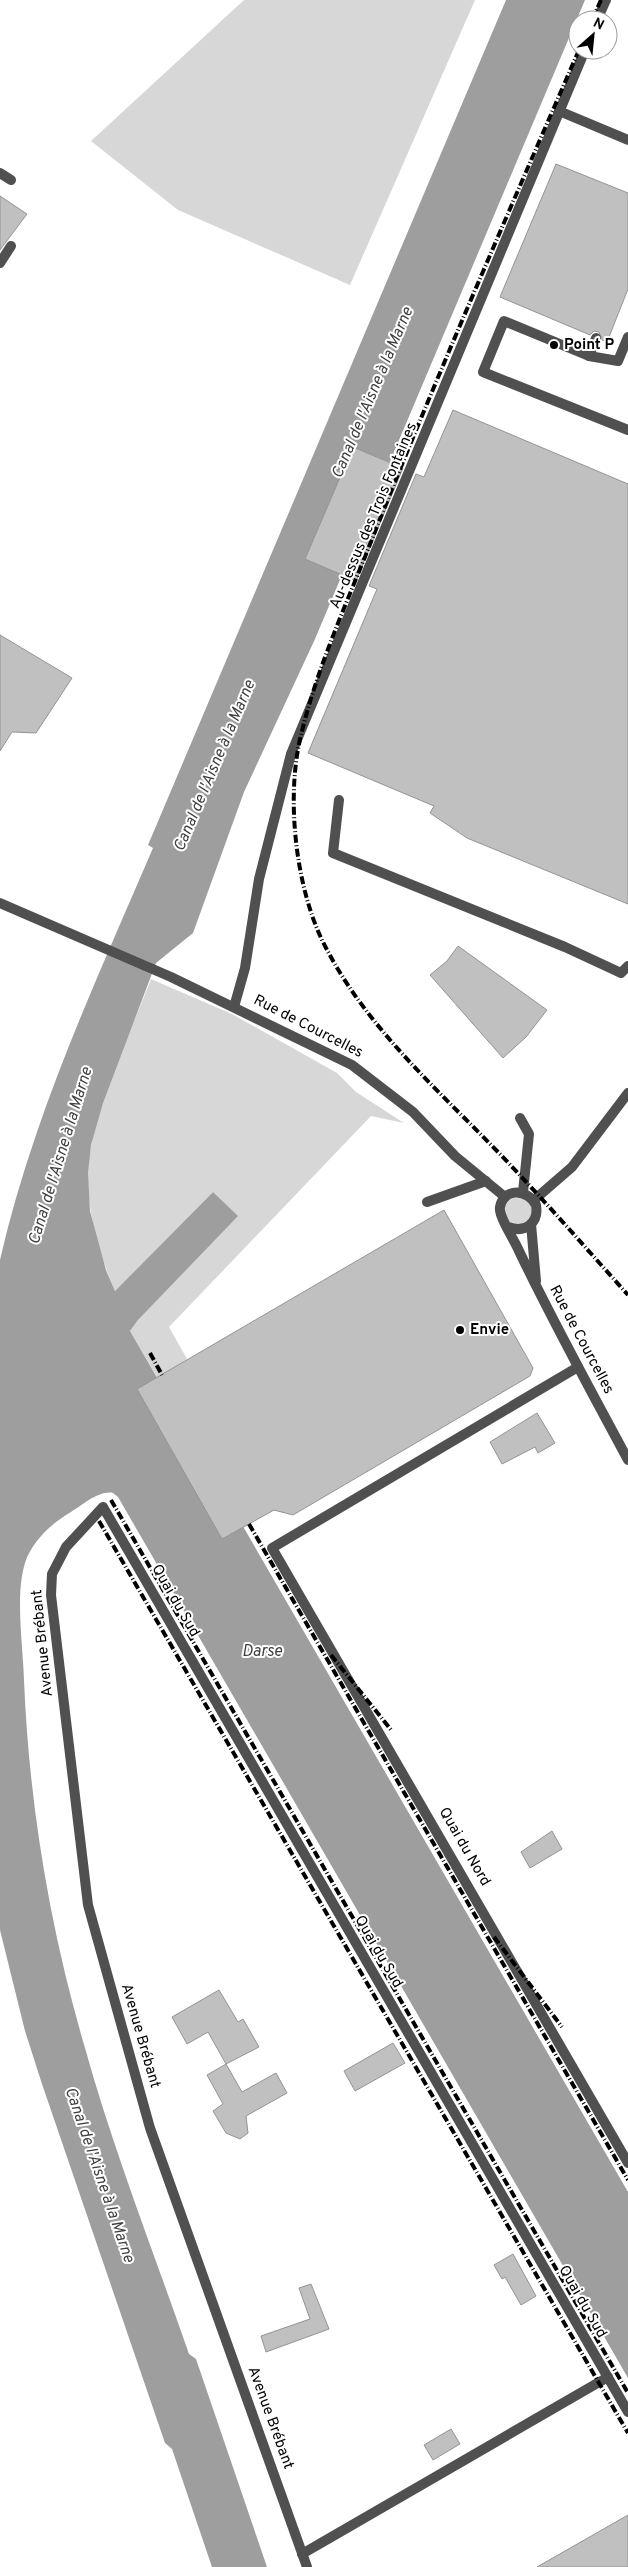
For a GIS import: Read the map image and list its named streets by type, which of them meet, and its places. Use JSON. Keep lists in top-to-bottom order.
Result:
{
  "streets": {
    "street": [
      "Au-dessus des Trois Fontaines",
      "Rue de Courcelles",
      "Quai du Sud",
      "Avenue Brébant",
      "Quai du Nord"
    ]
  },
  "crossings": [
    ["Au-dessus des Trois Fontaines", "Rue de Courcelles"],
    ["Rue de Courcelles", "Quai du Nord"],
    ["Quai du Sud", "Avenue Brébant"]
  ],
  "water": ["Canal de l'Aisne à la Marne", "Darse"],
  "places": ["Point P", "Envie"],
  "north": "top right"
}
